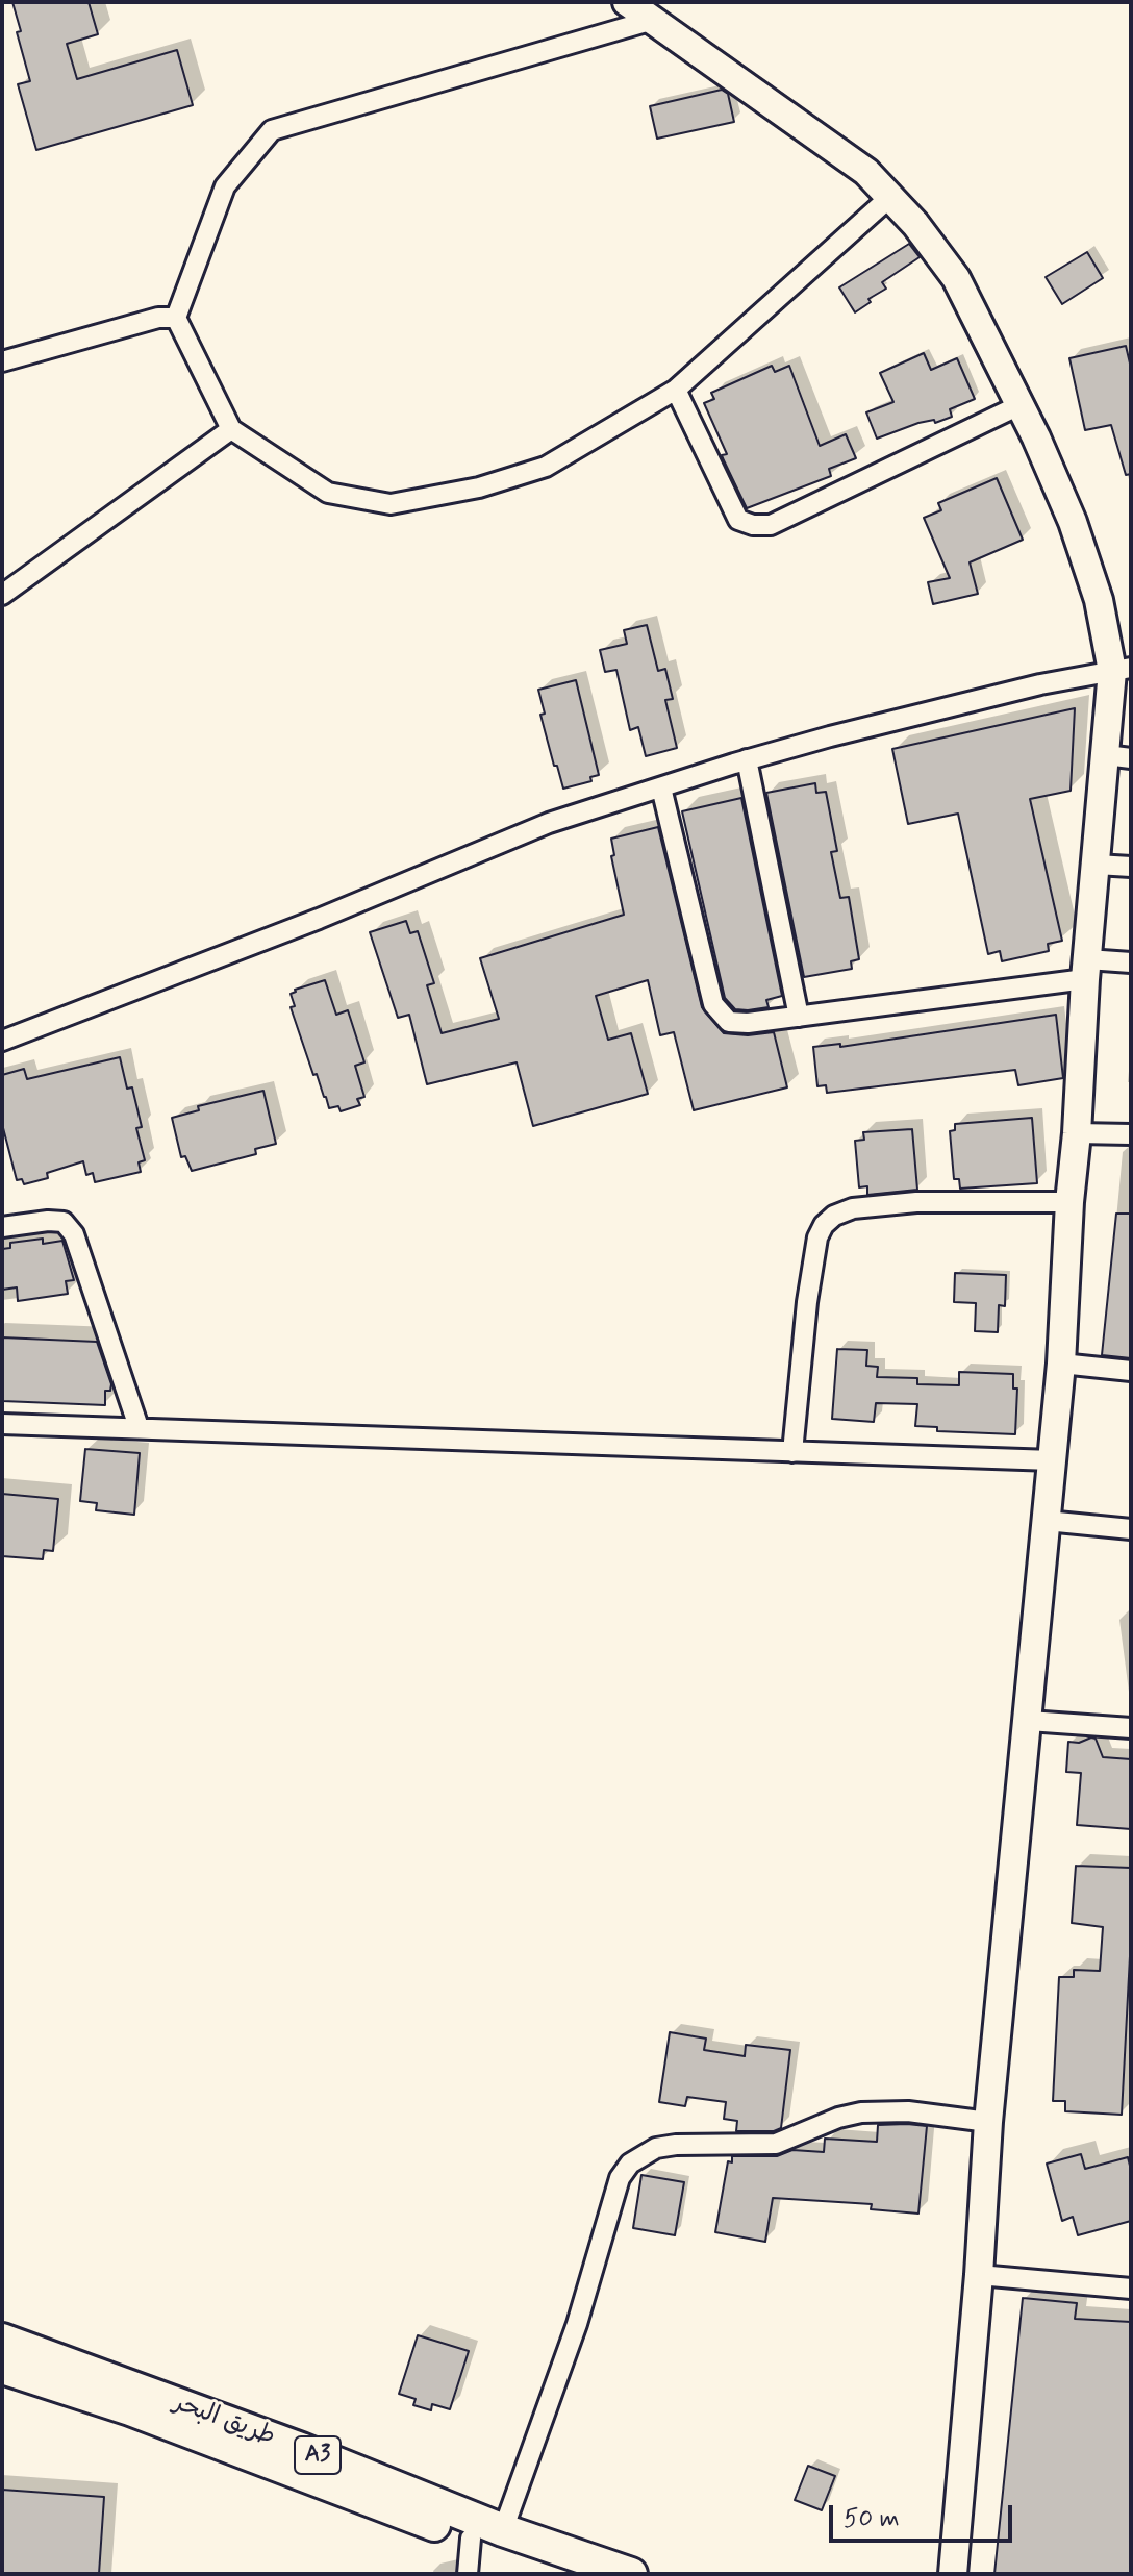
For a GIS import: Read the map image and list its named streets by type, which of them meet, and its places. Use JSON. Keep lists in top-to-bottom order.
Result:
{
  "streets": {
    "highway": ["طريق البحر", "A3"]
  },
  "scale_bar": "50 m"
}
